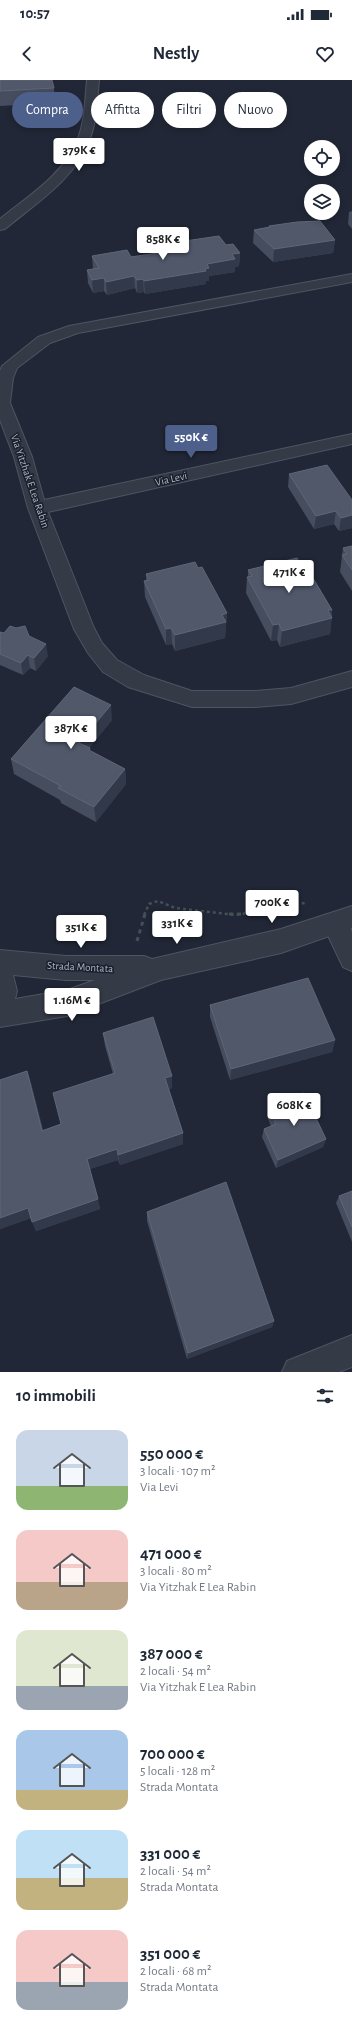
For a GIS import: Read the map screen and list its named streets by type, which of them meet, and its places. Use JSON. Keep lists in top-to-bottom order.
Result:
{
  "streets": {
    "street": ["Via Levi", "Via Yitzhak E Lea Rabin", "Strada Montata"]
  },
  "crossings": [
    ["Via Levi", "Via Yitzhak E Lea Rabin"]
  ],
  "page": {
    "status": "10:57",
    "header": "Nestly",
    "chip": [
      "Compra",
      "Affitta",
      "Filtri",
      "Nuovo"
    ],
    "price": [
      "379K €",
      "858K €",
      "550K €",
      "471K €",
      "387K €",
      "700K €",
      "331K €",
      "351K €",
      "1.16M €",
      "608K €"
    ],
    "heading": "10 immobili",
    "list": [
      {
        "name": "550 000 €",
        "note": "3 locali · 107 m² · Via Levi"
      },
      {
        "name": "471 000 €",
        "note": "3 locali · 80 m² · Via Yitzhak E Lea Rabin"
      },
      {
        "name": "387 000 €",
        "note": "2 locali · 54 m² · Via Yitzhak E Lea Rabin"
      },
      {
        "name": "700 000 €",
        "note": "5 locali · 128 m² · Strada Montata"
      },
      {
        "name": "331 000 €",
        "note": "2 locali · 54 m² · Strada Montata"
      },
      {
        "name": "351 000 €",
        "note": "2 locali · 68 m² · Strada Montata"
      }
    ]
  }
}
